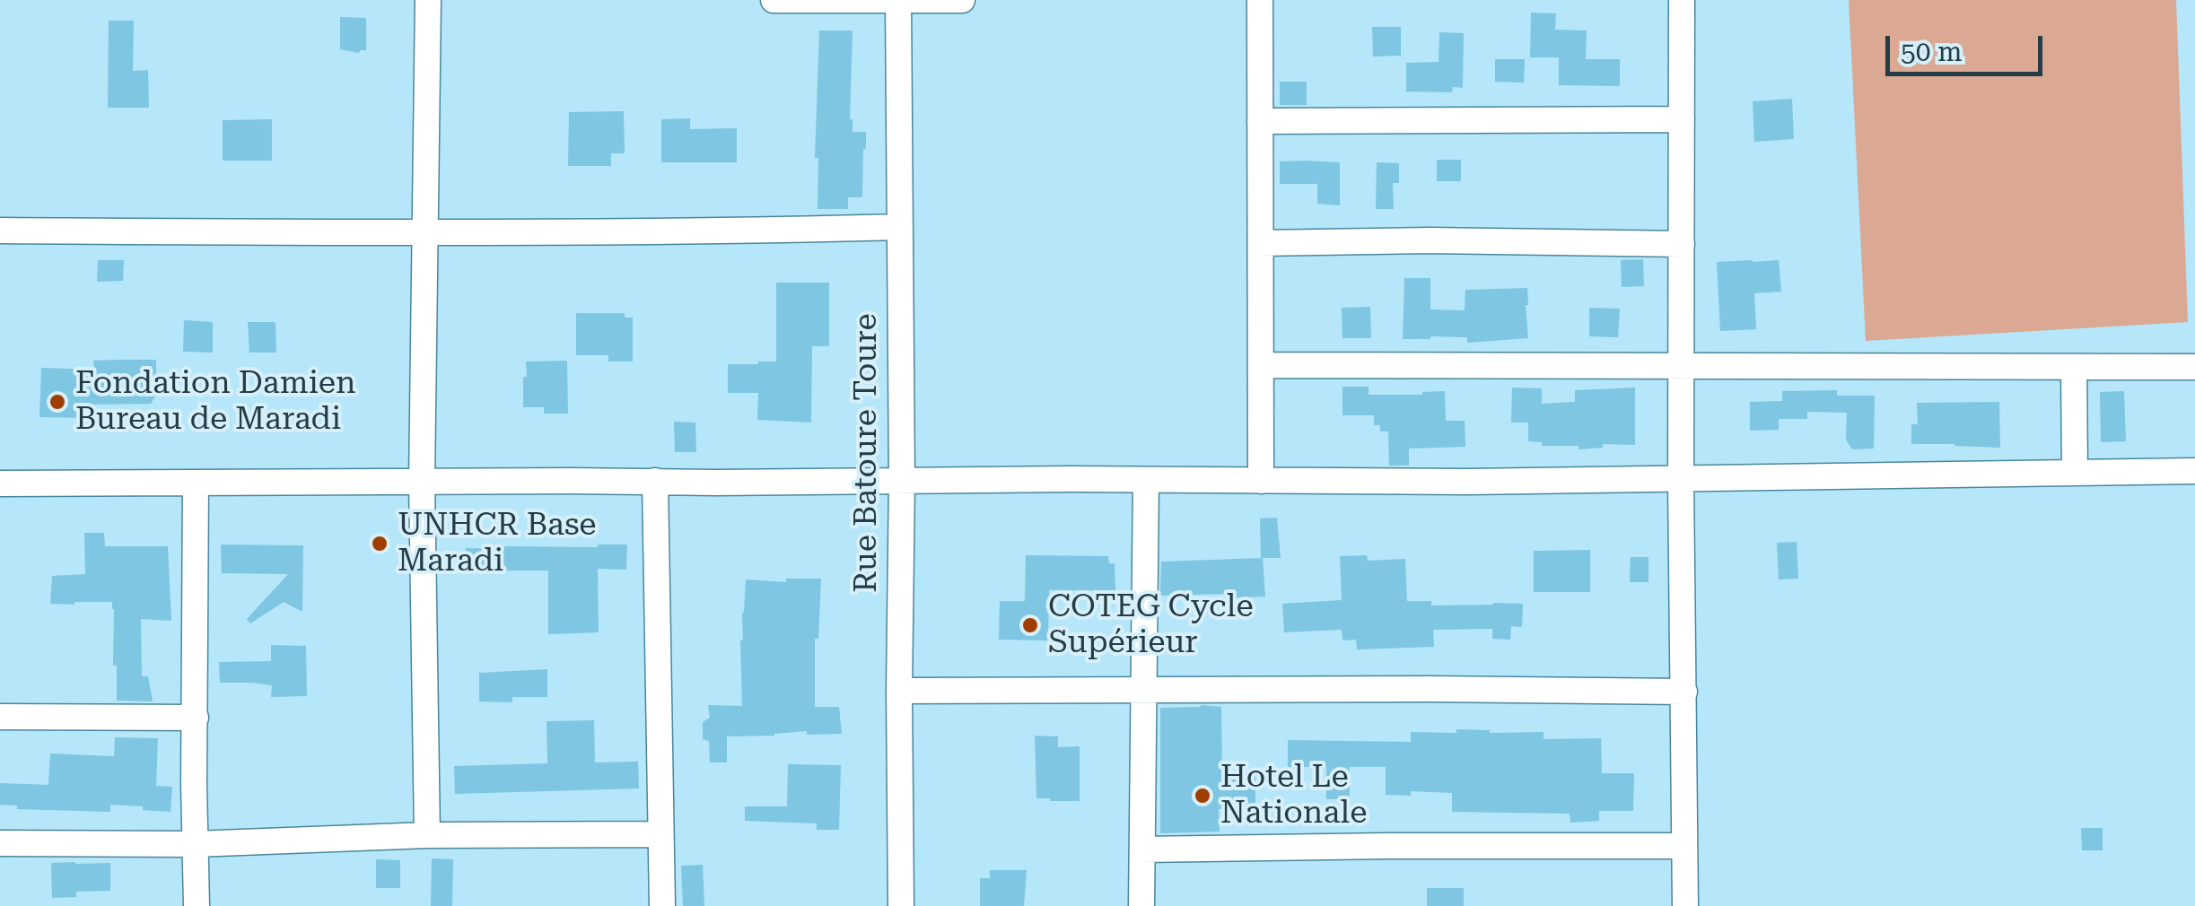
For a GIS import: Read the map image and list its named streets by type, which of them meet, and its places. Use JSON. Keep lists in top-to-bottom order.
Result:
{
  "streets": {
    "street": ["Rue Batoure Toure"]
  },
  "places": [
    "Fondation Damien Bureau de Maradi",
    "UNHCR Base Maradi",
    "COTEG Cycle Supérieur",
    "Hotel Le Nationale"
  ],
  "scale_bar": "50 m"
}
